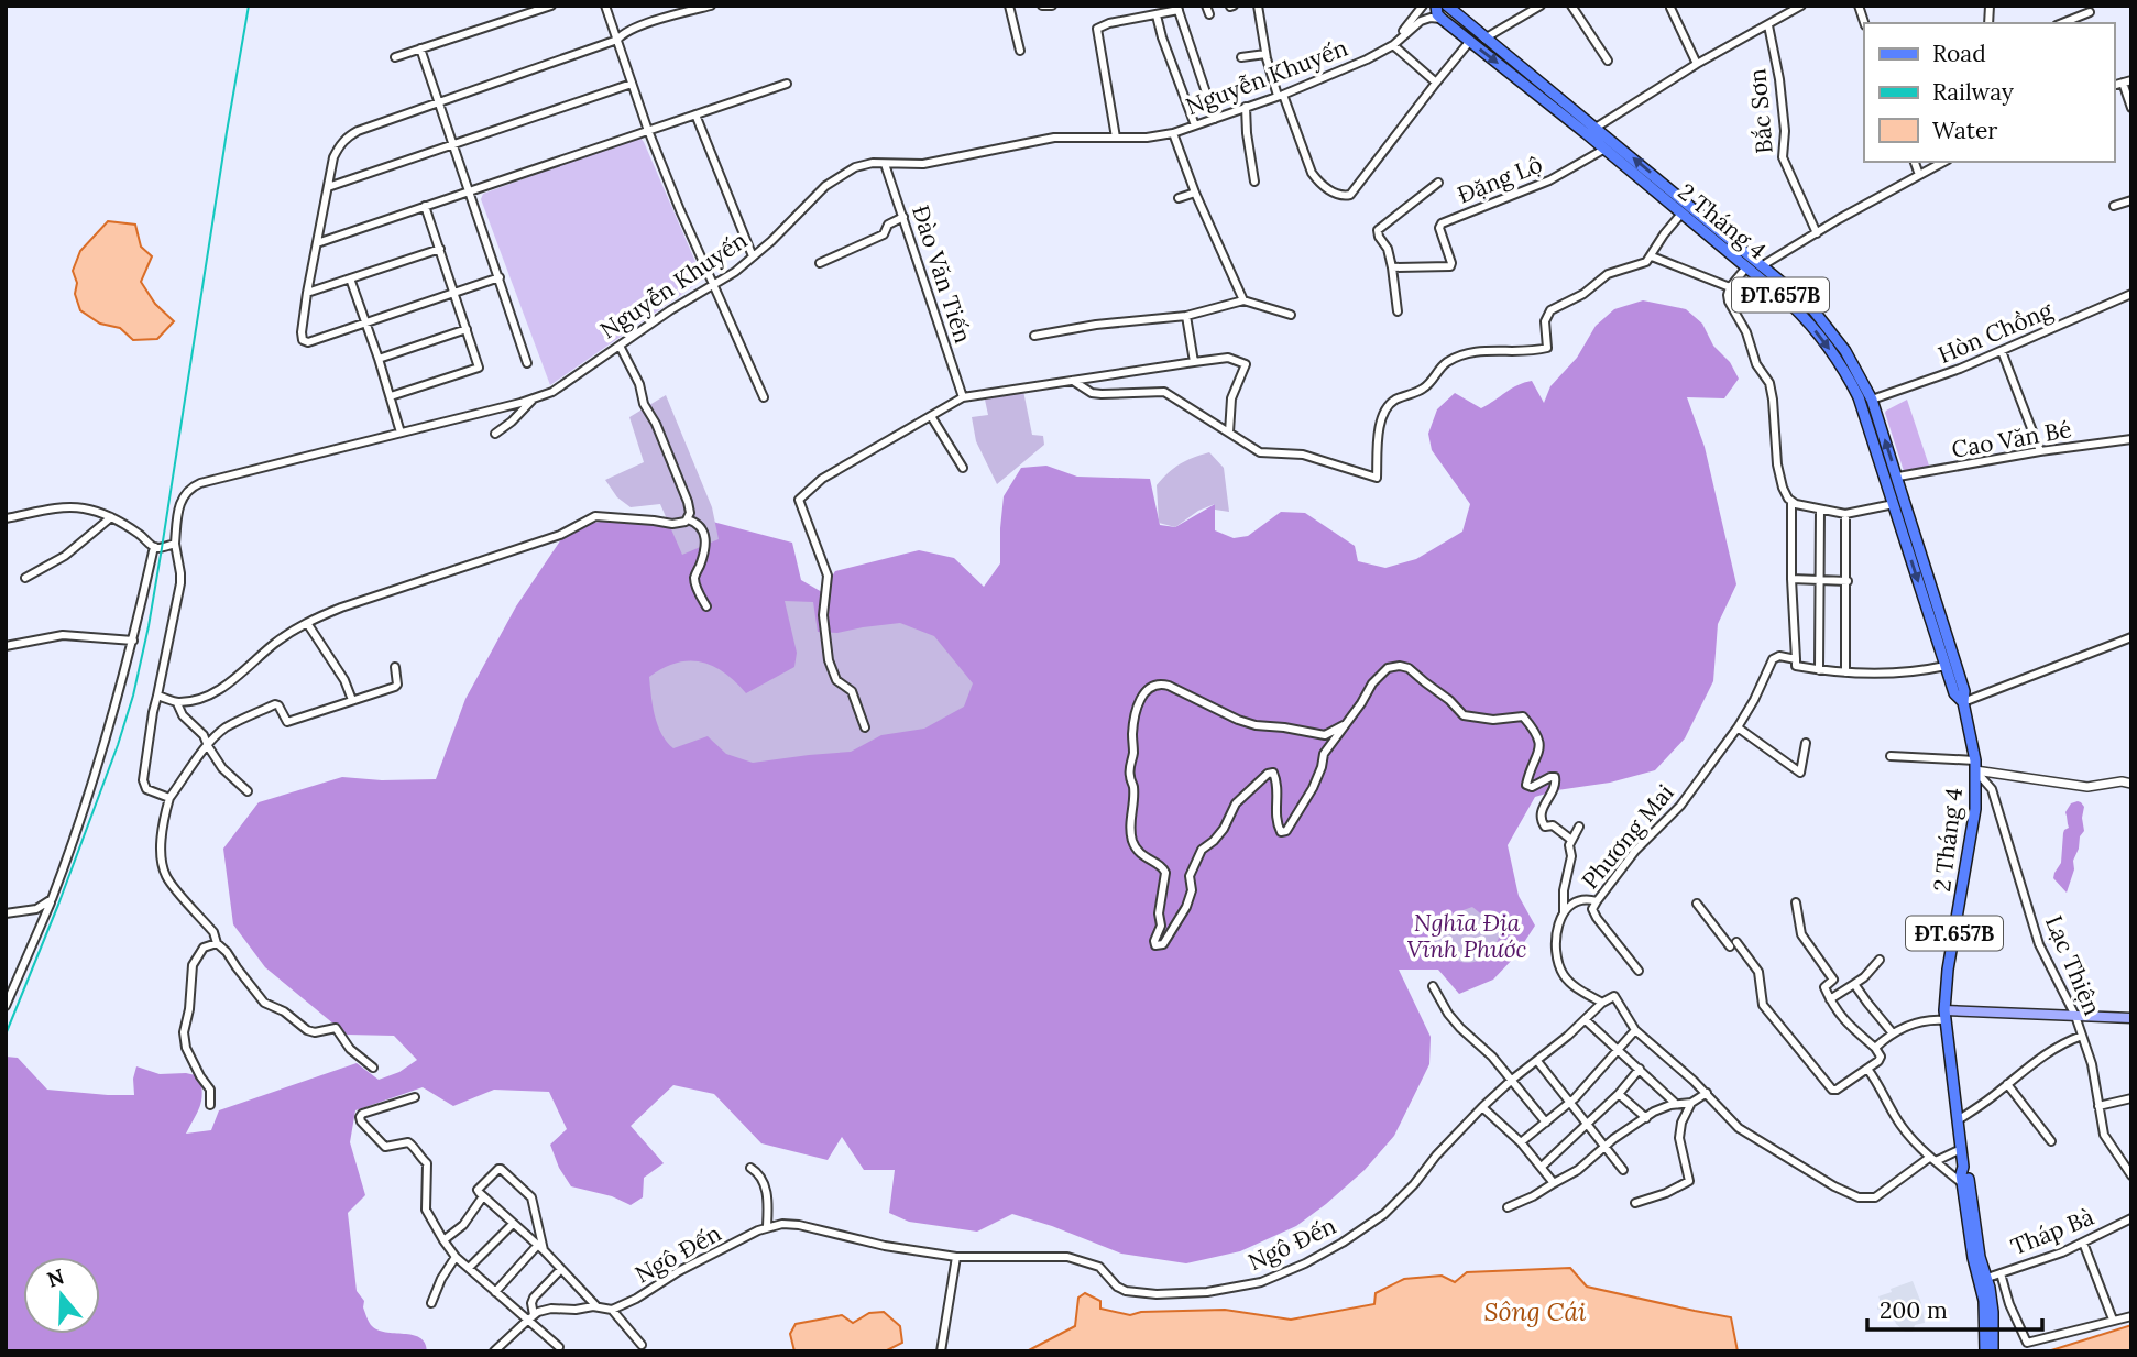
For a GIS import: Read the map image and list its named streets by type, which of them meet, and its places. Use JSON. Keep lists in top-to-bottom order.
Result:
{
  "streets": {
    "main road": ["2 Tháng 4", "ĐT.657B"],
    "street": [
      "Nguyễn Khuyến",
      "Bắc Sơn",
      "Đặng Lộ",
      "Đào Văn Tiến",
      "Hòn Chồng",
      "Cao Văn Bé",
      "Phương Mai",
      "Lạc Thiện",
      "Tháp Bà",
      "Ngô Đến"
    ]
  },
  "crossings": [
    ["Nguyễn Khuyến", "2 Tháng 4"],
    ["Nguyễn Khuyến", "Đào Văn Tiến"],
    ["Bắc Sơn", "2 Tháng 4"],
    ["Đặng Lộ", "2 Tháng 4"],
    ["2 Tháng 4", "ĐT.657B"],
    ["2 Tháng 4", "Hòn Chồng"],
    ["2 Tháng 4", "Cao Văn Bé"],
    ["2 Tháng 4", "Lạc Thiện"],
    ["2 Tháng 4", "Tháp Bà"]
  ],
  "water": ["Sông Cái"],
  "parks": ["Nghĩa Địa Vĩnh Phước"],
  "legend": ["Road", "Railway", "Water"],
  "scale_bar": "200 m",
  "north": "top"
}
